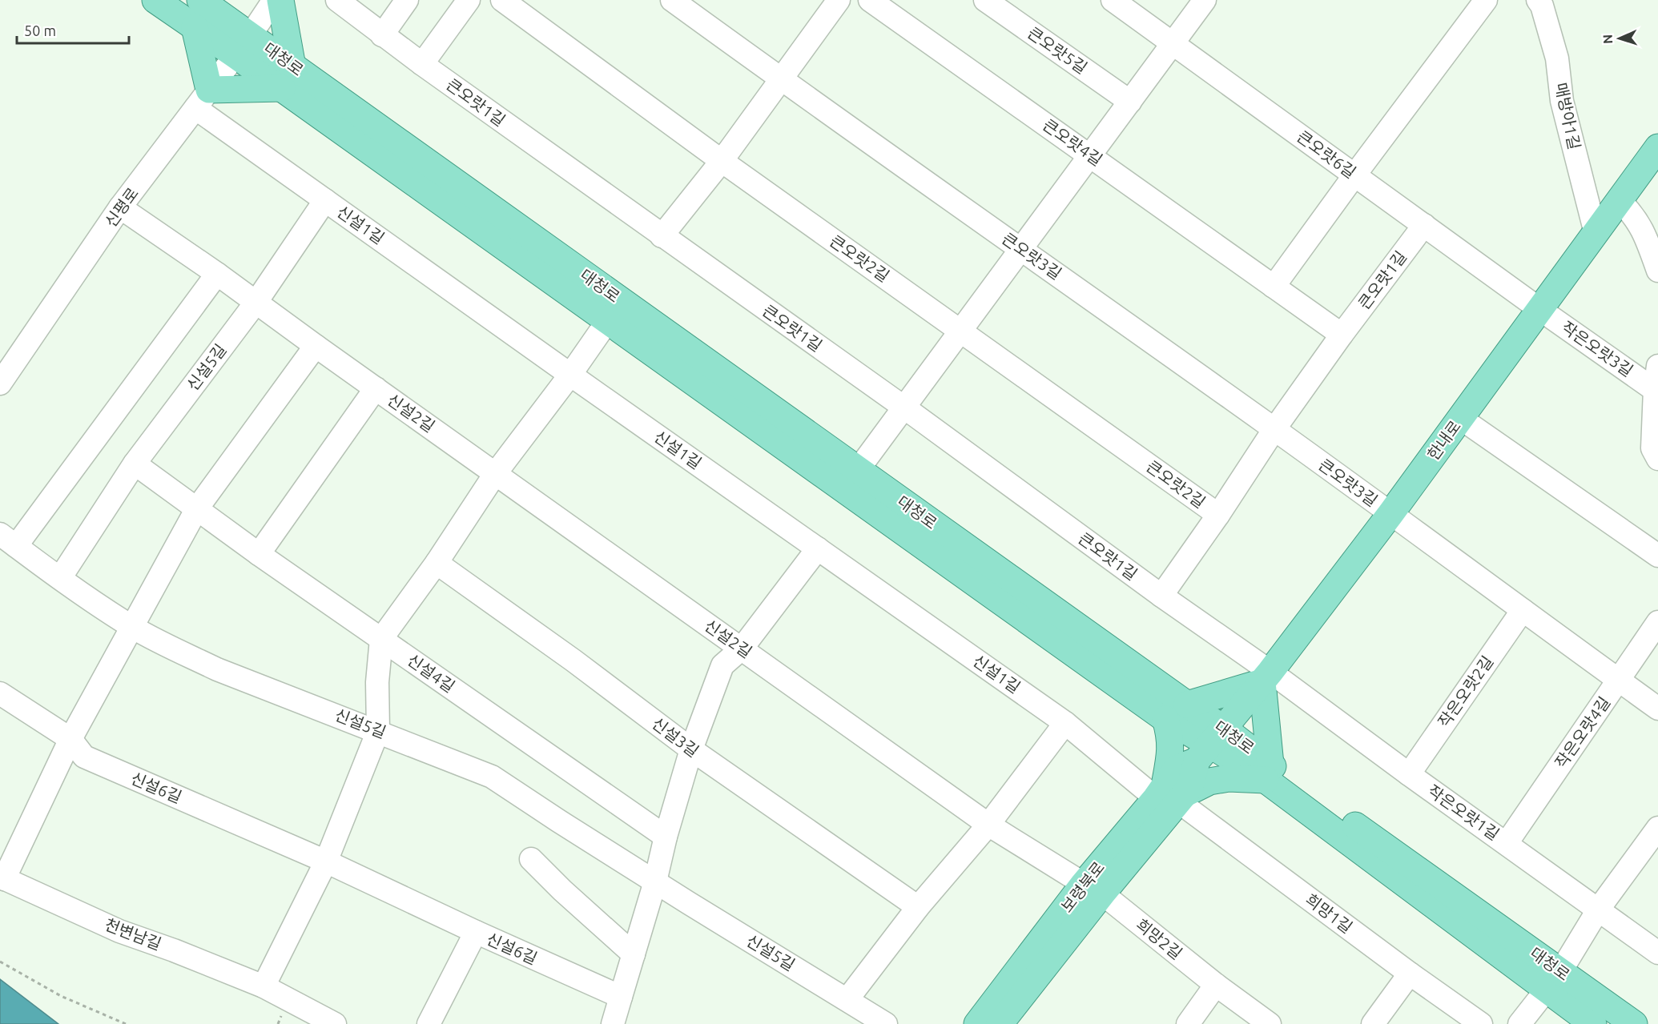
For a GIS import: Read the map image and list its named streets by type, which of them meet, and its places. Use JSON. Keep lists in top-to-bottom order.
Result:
{
  "streets": {
    "main road": ["대청로", "한내로", "보령북로"],
    "street": [
      "큰오랏5길",
      "큰오랏1길",
      "매방아1길",
      "큰오랏4길",
      "큰오랏6길",
      "신평로",
      "신설1길",
      "큰오랏3길",
      "큰오랏2길",
      "작은오랏3길",
      "신설5길",
      "신설2길",
      "신설4길",
      "작은오랏2길",
      "작은오랏4길",
      "신설3길",
      "신설6길",
      "작은오랏1길",
      "희망1길",
      "천변남길",
      "희망2길"
    ]
  },
  "crossings": [
    ["대청로", "신평로"],
    ["대청로", "한내로"],
    ["대청로", "보령북로"],
    ["큰오랏1길", "큰오랏4길"],
    ["큰오랏1길", "큰오랏6길"],
    ["큰오랏1길", "큰오랏3길"],
    ["큰오랏1길", "큰오랏2길"],
    ["큰오랏1길", "한내로"],
    ["큰오랏1길", "작은오랏1길"],
    ["매방아1길", "한내로"],
    ["큰오랏6길", "작은오랏3길"],
    ["큰오랏6길", "한내로"],
    ["신평로", "신설1길"],
    ["신평로", "신설2길"],
    ["신설1길", "신설5길"],
    ["신설1길", "보령북로"],
    ["신설1길", "희망1길"],
    ["큰오랏3길", "한내로"],
    ["작은오랏3길", "한내로"],
    ["신설5길", "신설2길"],
    ["신설5길", "신설4길"],
    ["신설2길", "신설4길"],
    ["신설2길", "보령북로"],
    ["신설2길", "희망2길"],
    ["한내로", "작은오랏1길"],
    ["한내로", "보령북로"],
    ["작은오랏2길", "작은오랏1길"],
    ["작은오랏4길", "작은오랏1길"],
    ["보령북로", "희망1길"],
    ["보령북로", "희망2길"]
  ],
  "scale_bar": "50 m",
  "north": "left"
}
